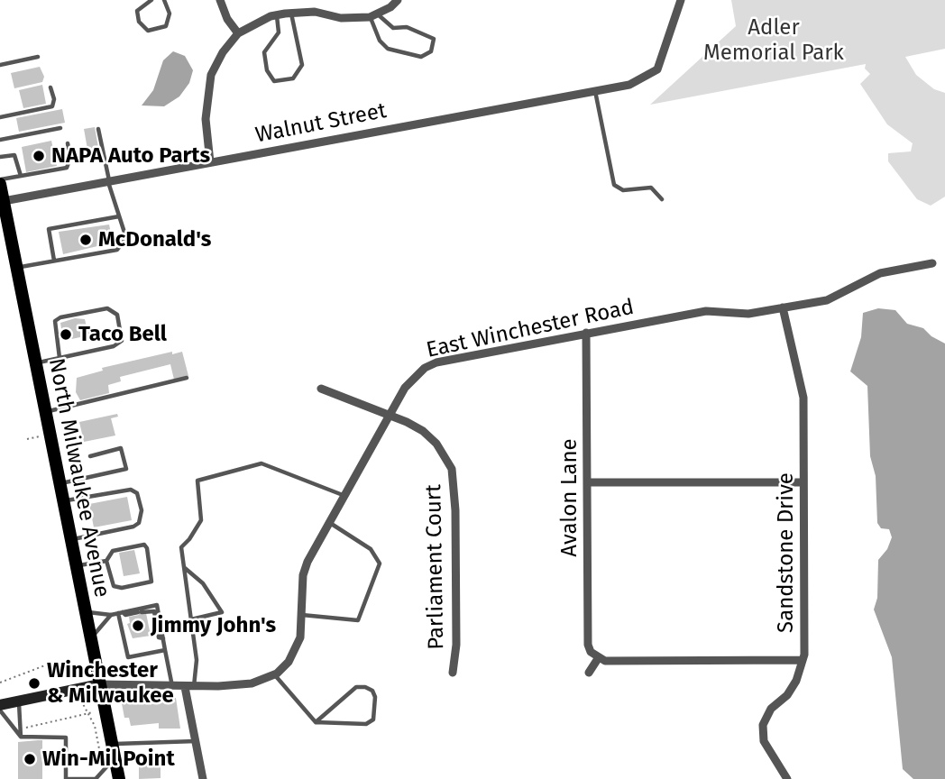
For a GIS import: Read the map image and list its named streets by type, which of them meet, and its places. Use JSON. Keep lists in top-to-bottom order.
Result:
{
  "streets": {
    "main road": ["North Milwaukee Avenue"],
    "street": [
      "Walnut Street",
      "East Winchester Road",
      "Avalon Lane",
      "Sandstone Drive",
      "Parliament Court"
    ]
  },
  "crossings": [
    ["Walnut Street", "North Milwaukee Avenue"],
    ["East Winchester Road", "North Milwaukee Avenue"],
    ["East Winchester Road", "Avalon Lane"],
    ["East Winchester Road", "Sandstone Drive"],
    ["East Winchester Road", "Parliament Court"]
  ],
  "parks": ["Adler Memorial Park"],
  "places": [
    "NAPA Auto Parts",
    "McDonald's",
    "Taco Bell",
    "Jimmy John's",
    "Winchester & Milwaukee",
    "Win-Mil Point"
  ]
}
